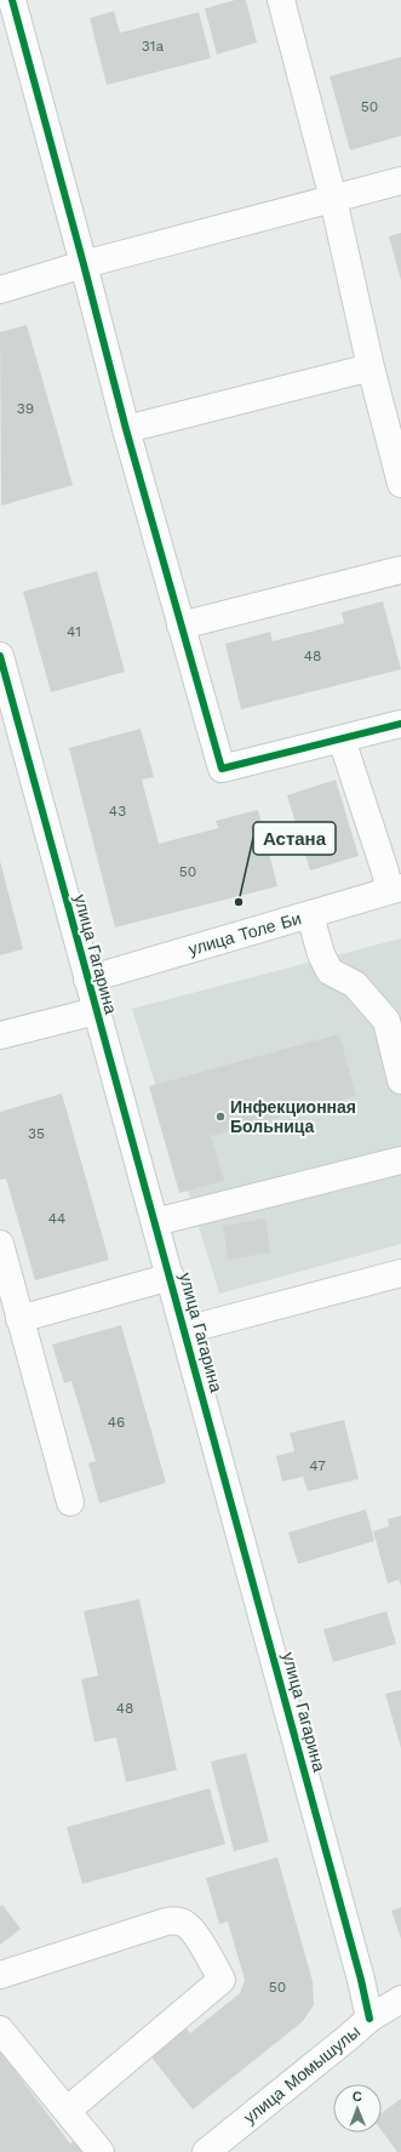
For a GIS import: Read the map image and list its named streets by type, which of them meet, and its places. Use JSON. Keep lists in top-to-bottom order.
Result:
{
  "streets": {
    "street": ["улица Толе Би", "улица Гагарина", "улица Момышулы"]
  },
  "crossings": [
    ["улица Толе Би", "улица Гагарина"],
    ["улица Гагарина", "улица Момышулы"]
  ],
  "places": ["Астана", "Инфекционная Больница"],
  "house_numbers": [
    "31a",
    "50",
    "39",
    "41",
    "48",
    "43",
    "50",
    "35",
    "44",
    "46",
    "47",
    "48",
    "50"
  ],
  "north": "top"
}
